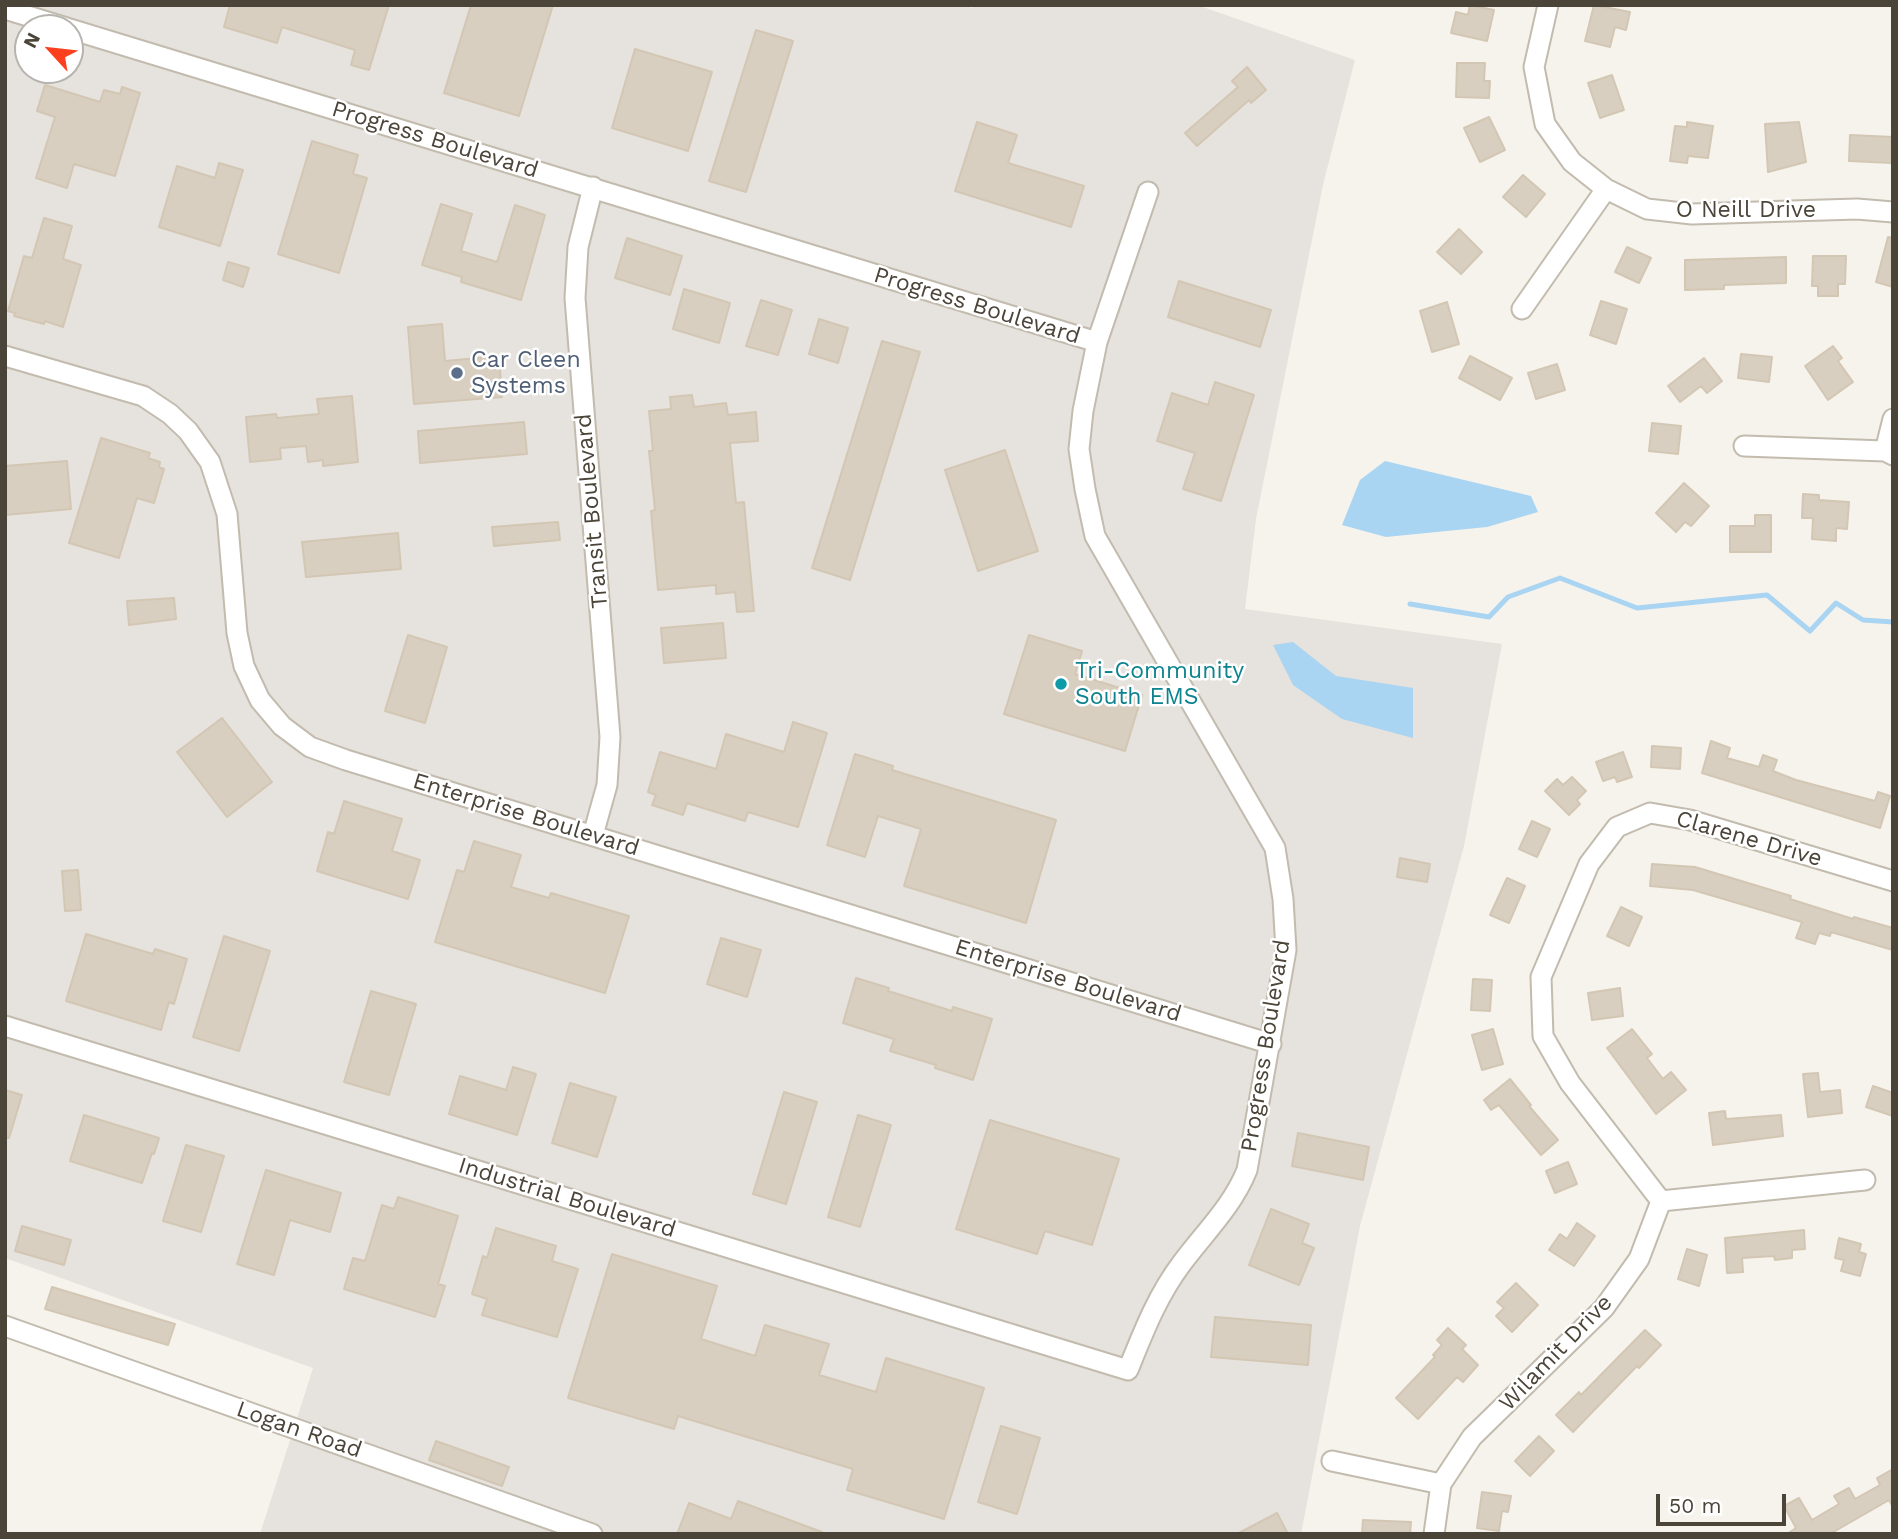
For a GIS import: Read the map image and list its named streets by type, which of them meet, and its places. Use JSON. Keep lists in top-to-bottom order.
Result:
{
  "streets": {
    "street": [
      "Progress Boulevard",
      "O Neill Drive",
      "Transit Boulevard",
      "Enterprise Boulevard",
      "Clarene Drive",
      "Industrial Boulevard",
      "Wilamit Drive",
      "Logan Road"
    ]
  },
  "crossings": [
    ["Progress Boulevard", "Transit Boulevard"],
    ["Progress Boulevard", "Enterprise Boulevard"],
    ["Progress Boulevard", "Industrial Boulevard"],
    ["Transit Boulevard", "Enterprise Boulevard"],
    ["Clarene Drive", "Wilamit Drive"]
  ],
  "places": ["Car Cleen Systems", "Tri-Community South EMS"],
  "scale_bar": "50 m",
  "north": "top left"
}
